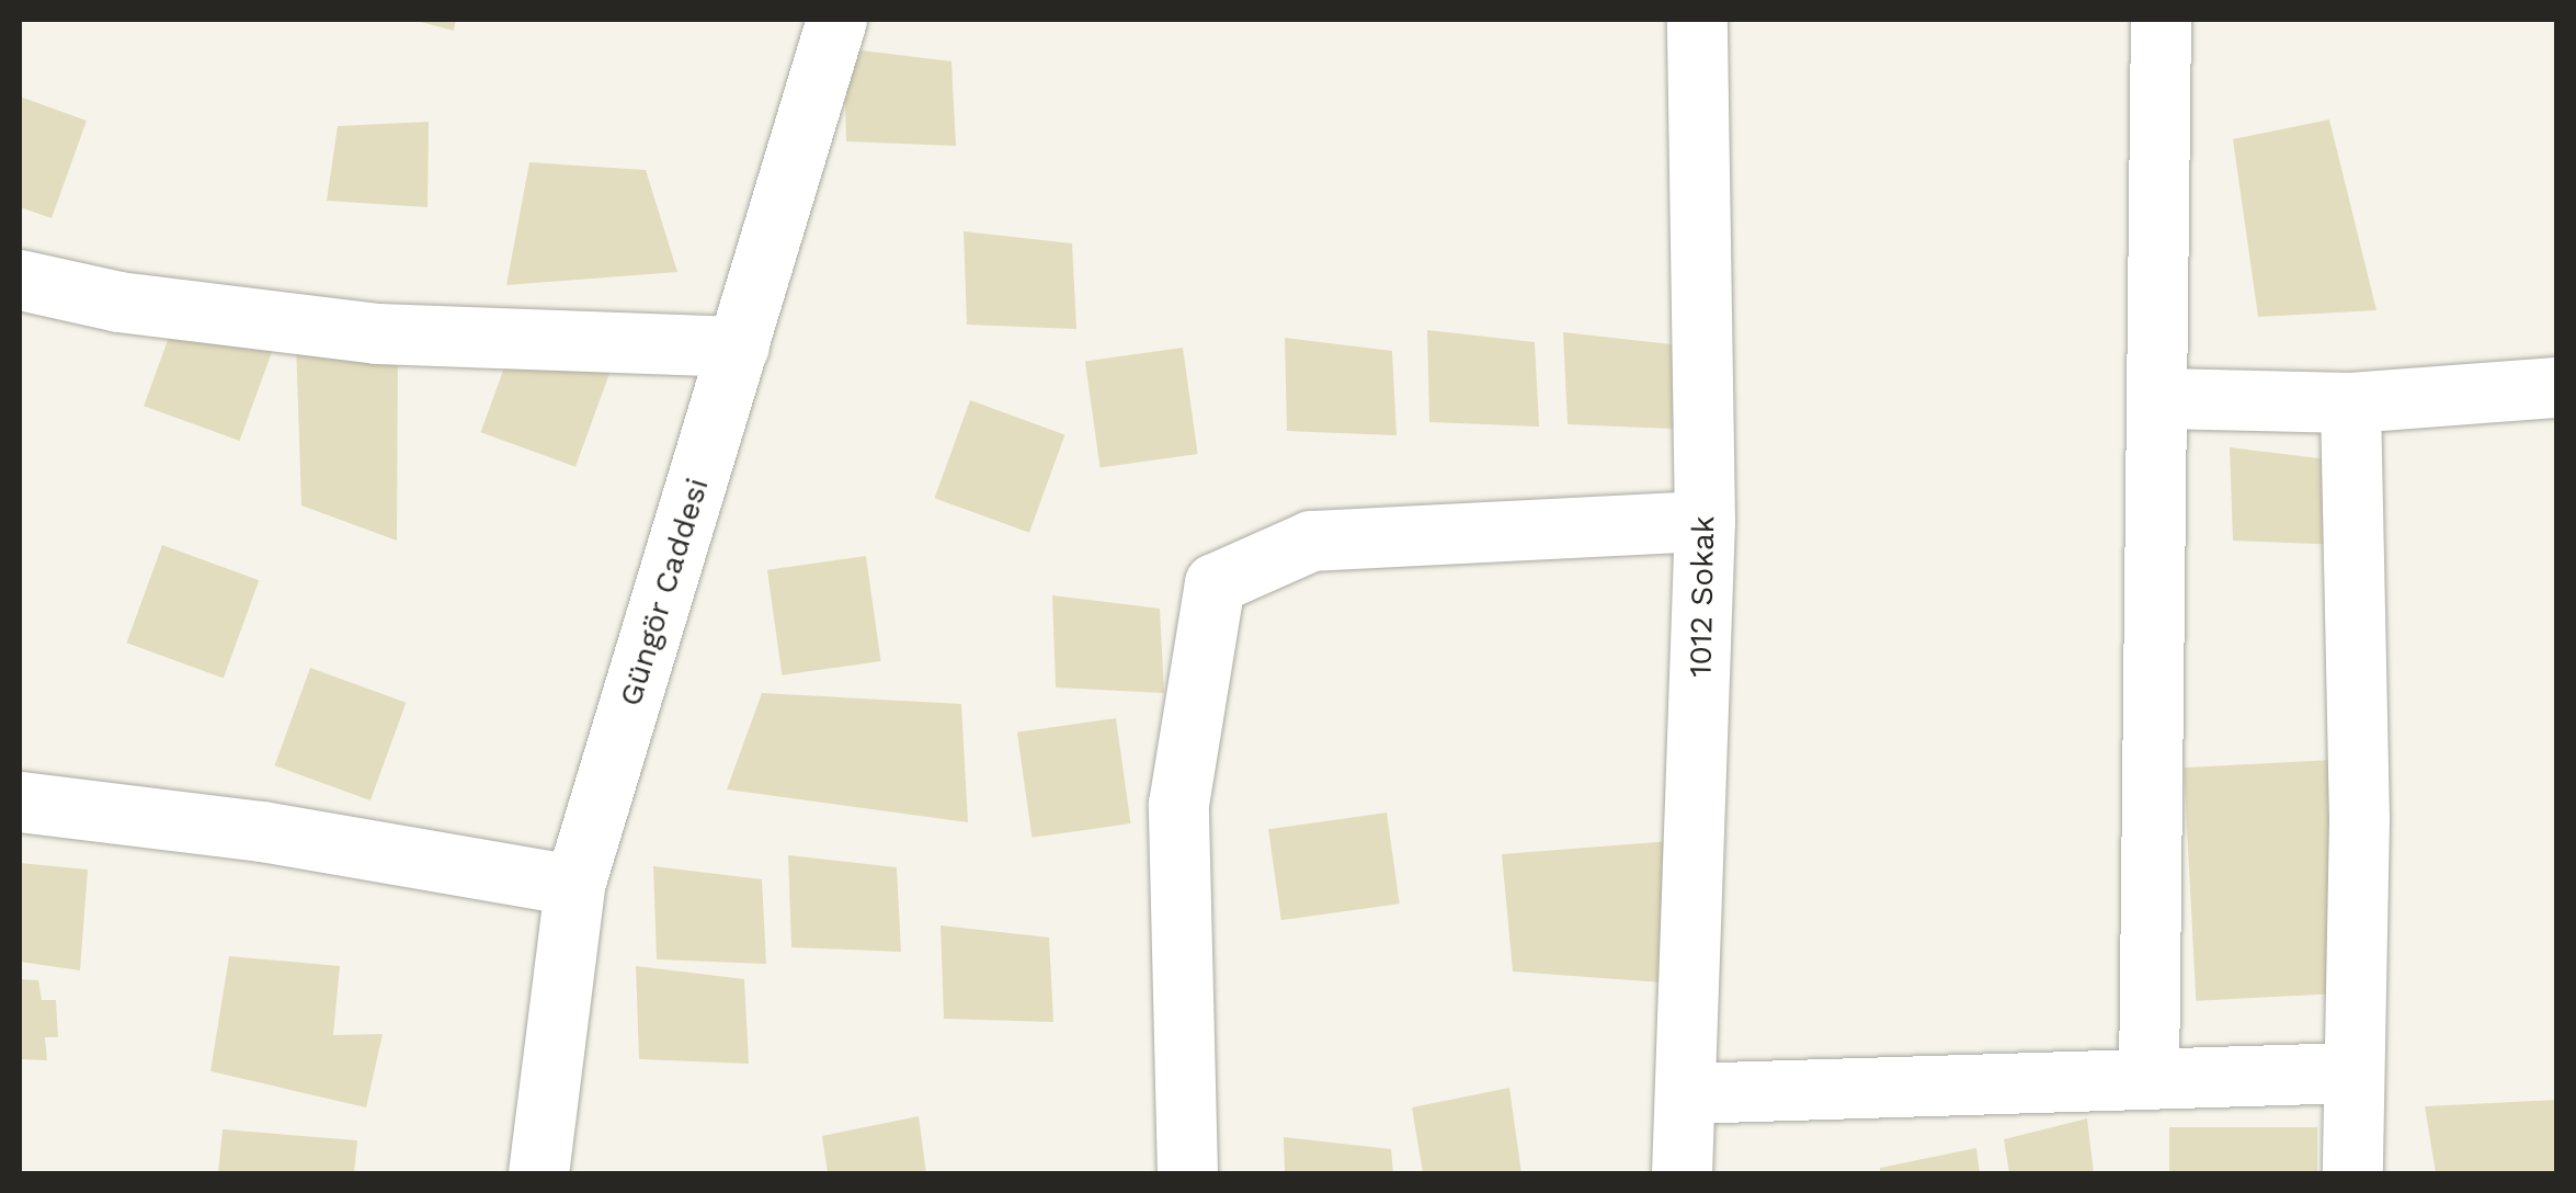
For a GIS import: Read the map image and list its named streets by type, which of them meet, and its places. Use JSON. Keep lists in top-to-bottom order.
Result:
{
  "streets": {
    "street": ["Güngör Caddesi", "1012 Sokak"]
  }
}
